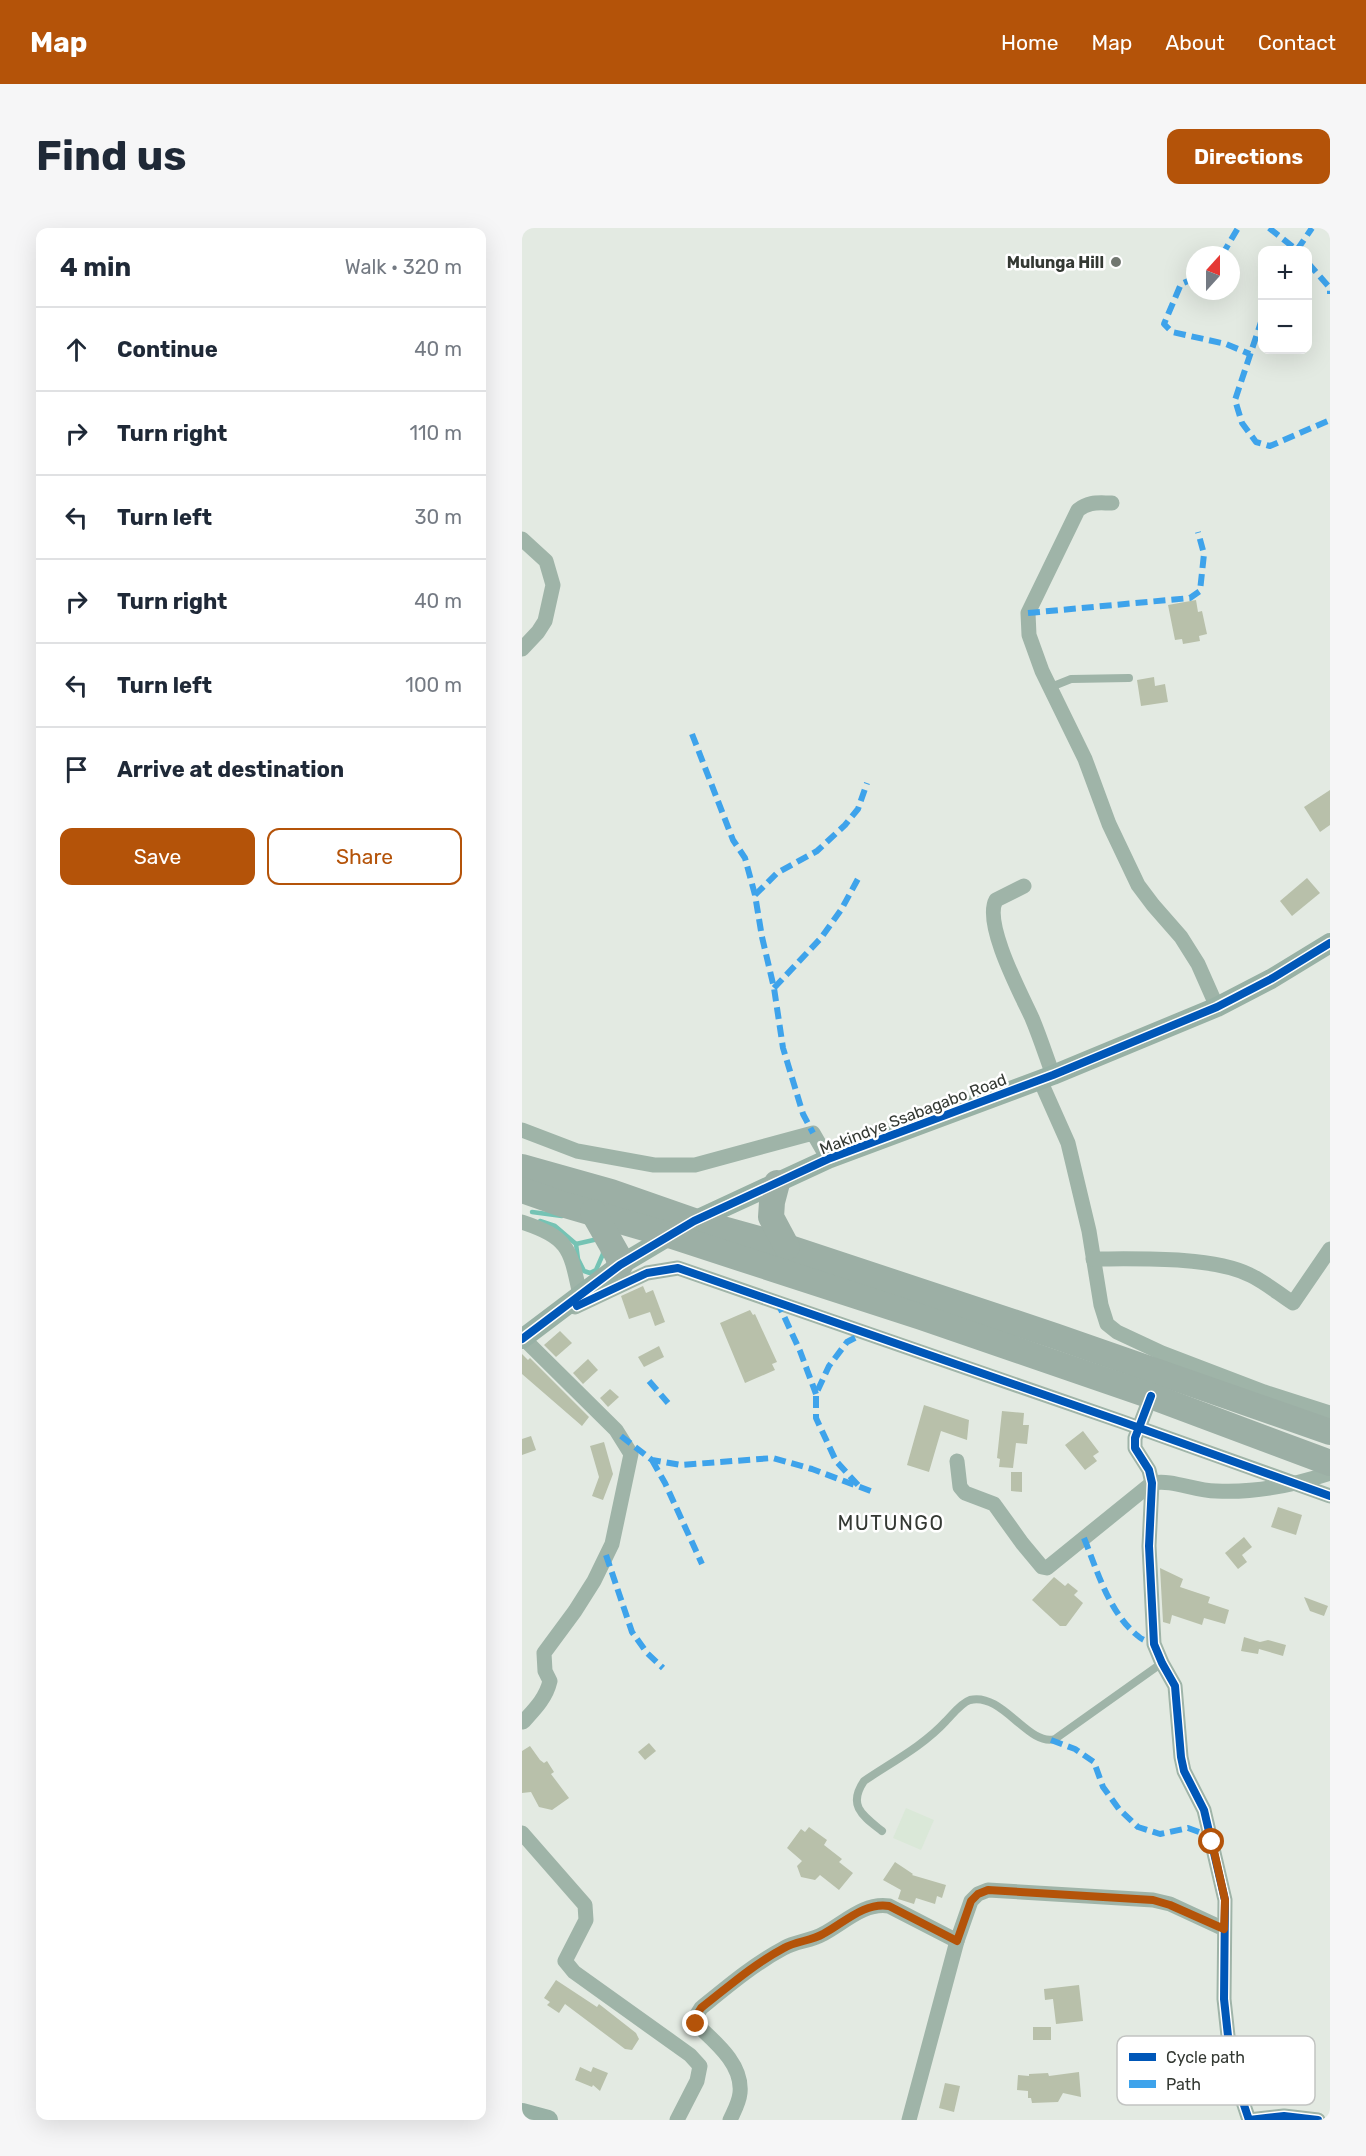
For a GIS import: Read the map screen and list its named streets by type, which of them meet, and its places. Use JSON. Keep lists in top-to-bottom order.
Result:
{
  "streets": {
    "street": ["Makindye Ssabagabo Road"]
  },
  "districts": ["MUTUNGO"],
  "places": ["Mulunga Hill"],
  "legend": ["Cycle path", "Path"],
  "north": "top",
  "page": {
    "header": "Map",
    "nav": [
      "Home",
      "Map",
      "About",
      "Contact"
    ],
    "buttons": [
      "Directions",
      ["Save", "Share"]
    ],
    "title": "Find us",
    "heading": ["4 min", "Walk · 320 m"],
    "map_buttons": ["+", "−"],
    "list": [
      ["Continue", "40 m"],
      ["Turn right", "110 m"],
      ["Turn left", "30 m"],
      ["Turn right", "40 m"],
      ["Turn left", "100 m"],
      "Arrive at destination"
    ]
  }
}
